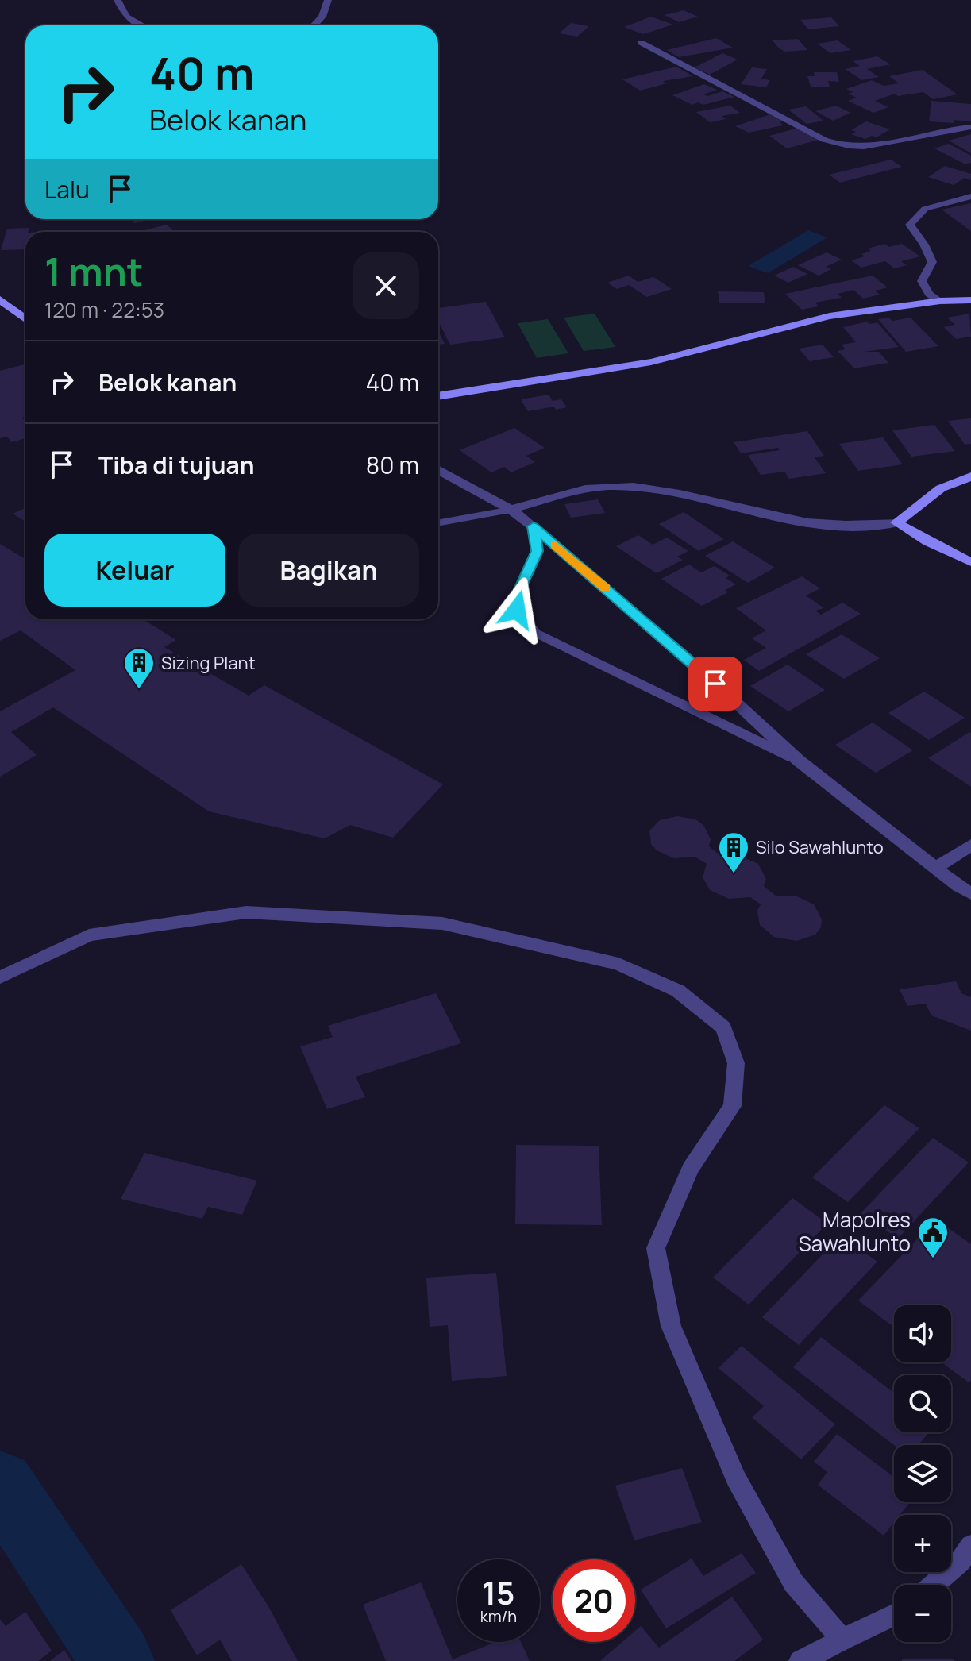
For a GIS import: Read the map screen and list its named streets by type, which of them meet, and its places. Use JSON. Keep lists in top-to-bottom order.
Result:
{
  "places": {
    "building": ["Sizing Plant", "Silo Sawahlunto"],
    "public building": ["Mapolres Sawahlunto"]
  },
  "page": {
    "turn": ["40 m", "Belok kanan"],
    "then": "Lalu",
    "heading": ["1 mnt", "120 m · 22:53"],
    "list": [
      {
        "name": "Belok kanan",
        "value": "40 m"
      },
      {
        "name": "Tiba di tujuan",
        "value": "80 m"
      }
    ],
    "buttons": ["Keluar", "Bagikan"],
    "map_buttons": ["+", "−"],
    "speed": "15 km/h",
    "limit": "20"
  }
}
